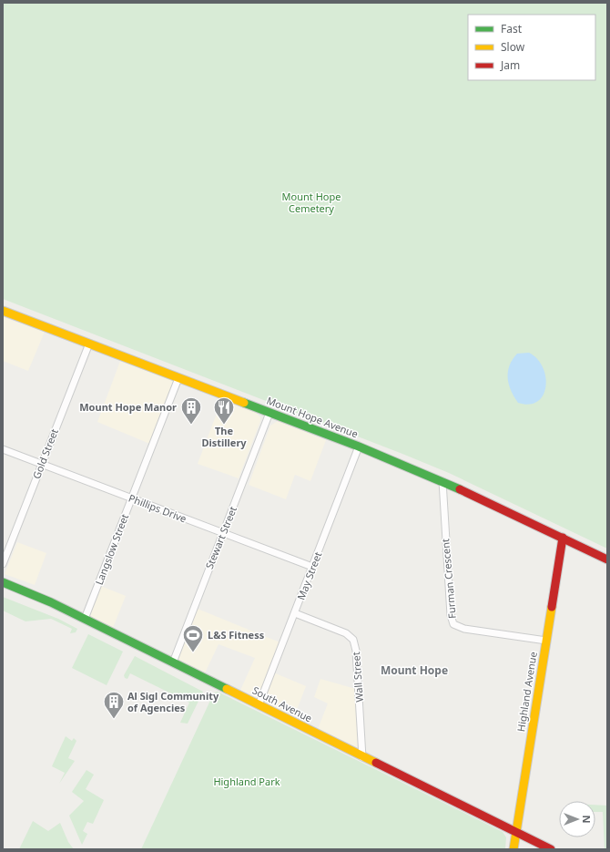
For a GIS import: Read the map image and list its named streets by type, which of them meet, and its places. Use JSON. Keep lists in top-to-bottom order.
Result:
{
  "streets": {
    "main road": ["Mount Hope Avenue", "Highland Avenue", "South Avenue"],
    "street": [
      "Gold Street",
      "Phillips Drive",
      "Stewart Street",
      "Langslow Street",
      "May Street",
      "Furman Crescent",
      "Wall Street"
    ]
  },
  "crossings": [
    ["Mount Hope Avenue", "Gold Street"],
    ["Mount Hope Avenue", "Stewart Street"],
    ["Mount Hope Avenue", "Langslow Street"],
    ["Mount Hope Avenue", "May Street"],
    ["Mount Hope Avenue", "Furman Crescent"],
    ["Mount Hope Avenue", "Highland Avenue"],
    ["Gold Street", "Phillips Drive"],
    ["Phillips Drive", "Stewart Street"],
    ["Phillips Drive", "Langslow Street"],
    ["Phillips Drive", "May Street"],
    ["Stewart Street", "South Avenue"],
    ["Langslow Street", "South Avenue"],
    ["May Street", "Wall Street"],
    ["May Street", "South Avenue"],
    ["Furman Crescent", "Highland Avenue"],
    ["Wall Street", "South Avenue"],
    ["Highland Avenue", "South Avenue"]
  ],
  "districts": ["Mount Hope"],
  "parks": ["Mount Hope Cemetery", "Highland Park"],
  "places": {
    "building": ["Mount Hope Manor", "Al Sigl Community of Agencies"],
    "restaurant": ["The Distillery"],
    "sports": ["L&S Fitness"]
  },
  "legend": ["Fast", "Slow", "Jam"],
  "north": "right"
}
